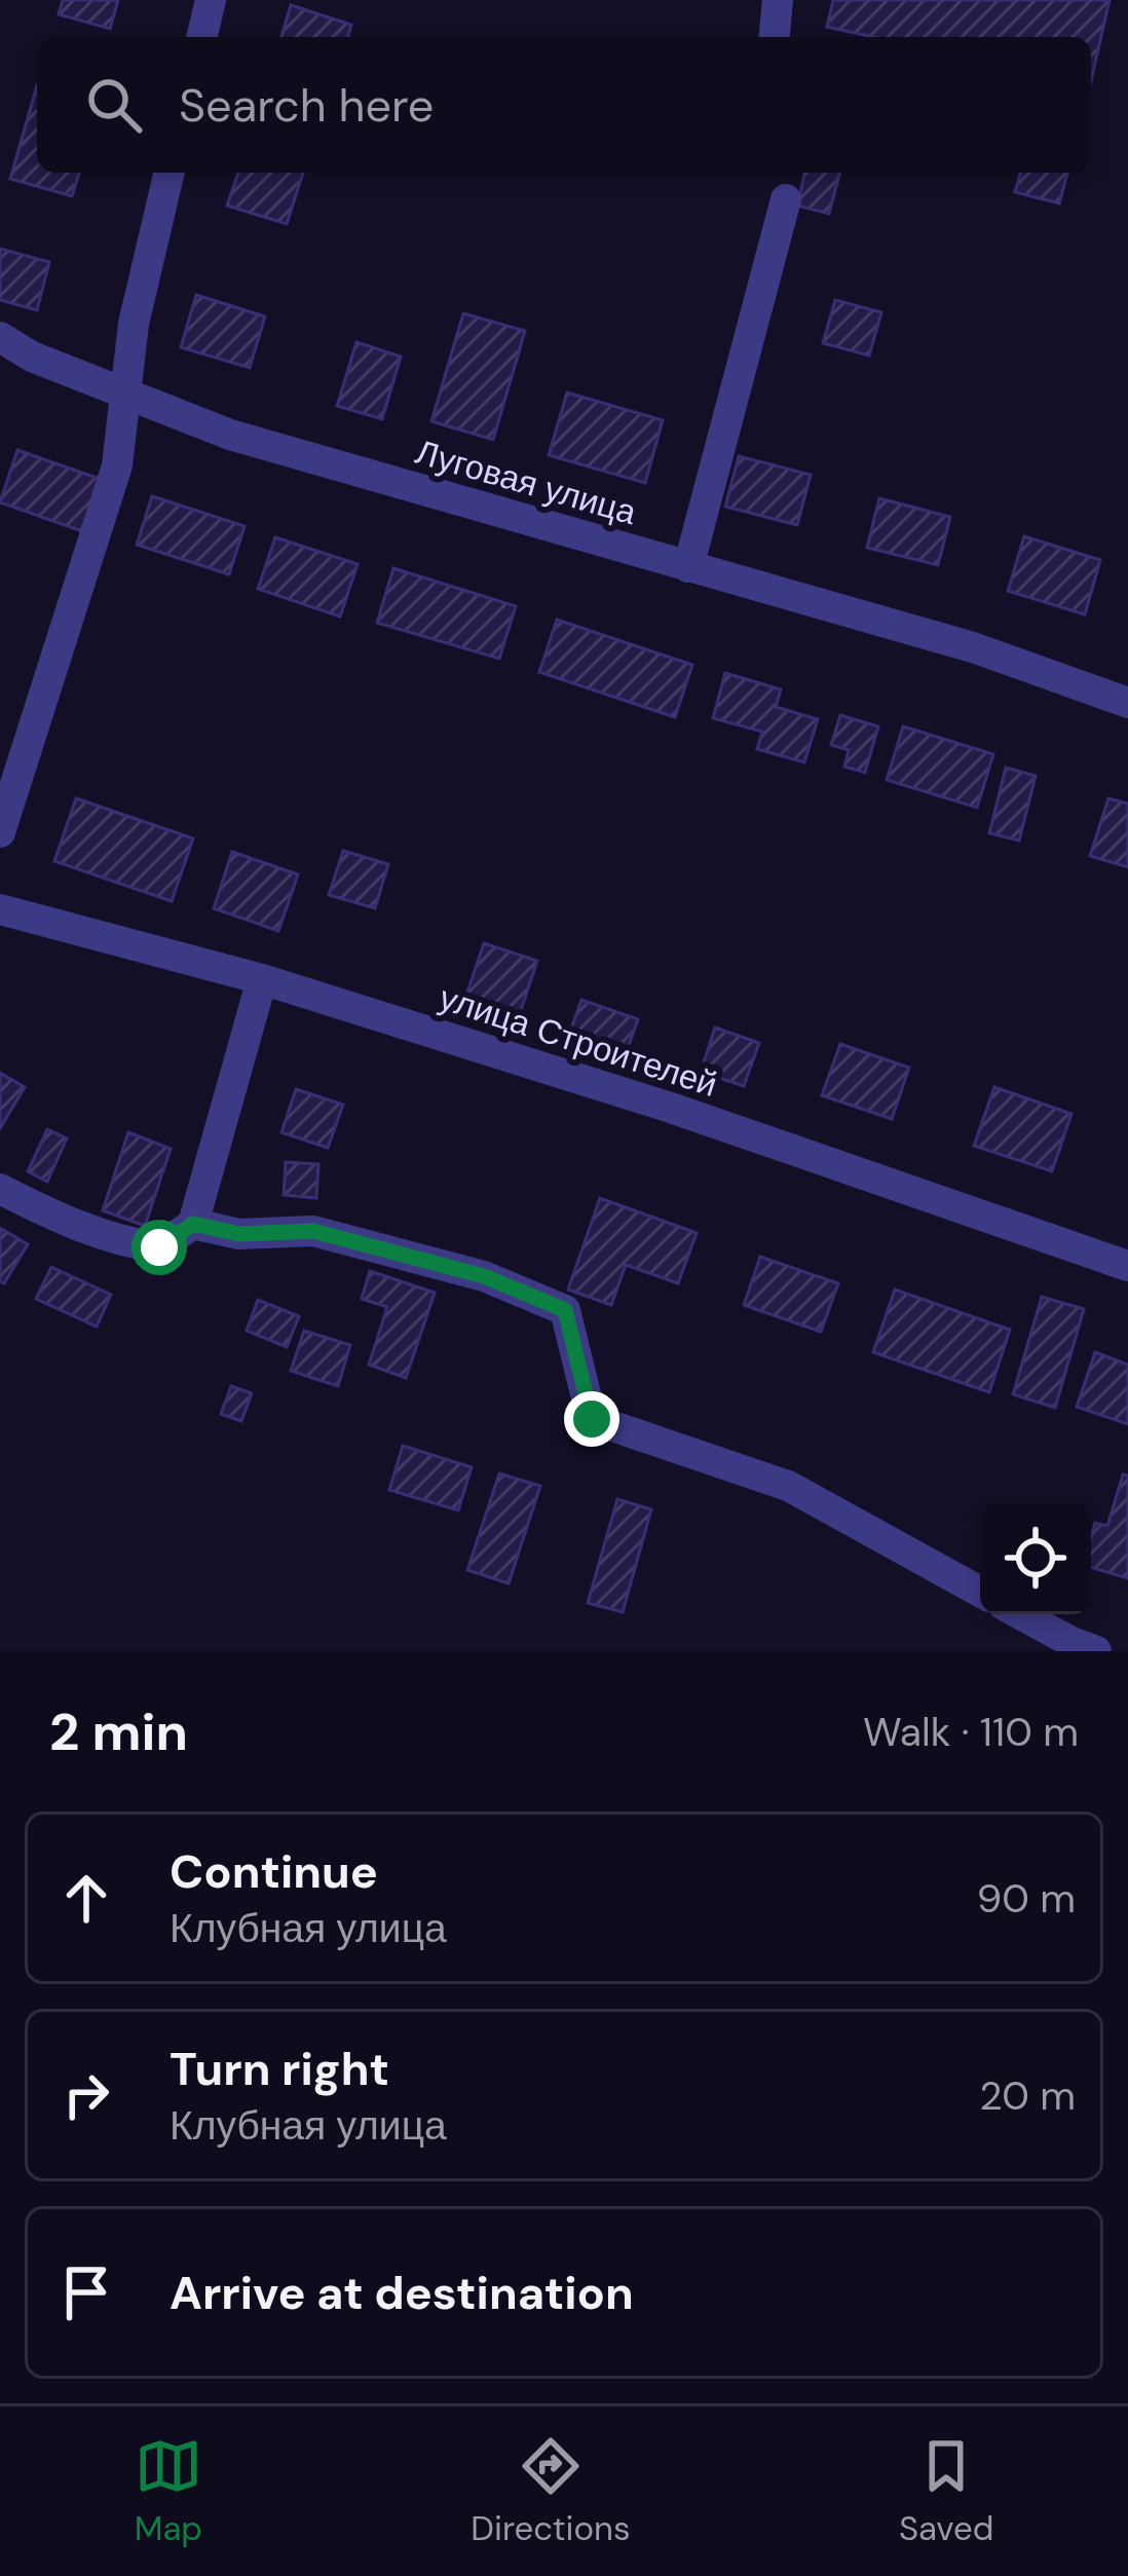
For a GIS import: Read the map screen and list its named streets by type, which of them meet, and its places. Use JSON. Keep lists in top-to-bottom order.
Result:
{
  "streets": {
    "street": ["Луговая улица", "улица Строителей"]
  },
  "page": {
    "search": "Search here",
    "heading": ["2 min", "Walk · 110 m"],
    "list": [
      ["Continue", "Клубная улица", "90 m"],
      ["Turn right", "Клубная улица", "20 m"],
      "Arrive at destination"
    ],
    "nav": ["Map", "Directions", "Saved"]
  }
}
